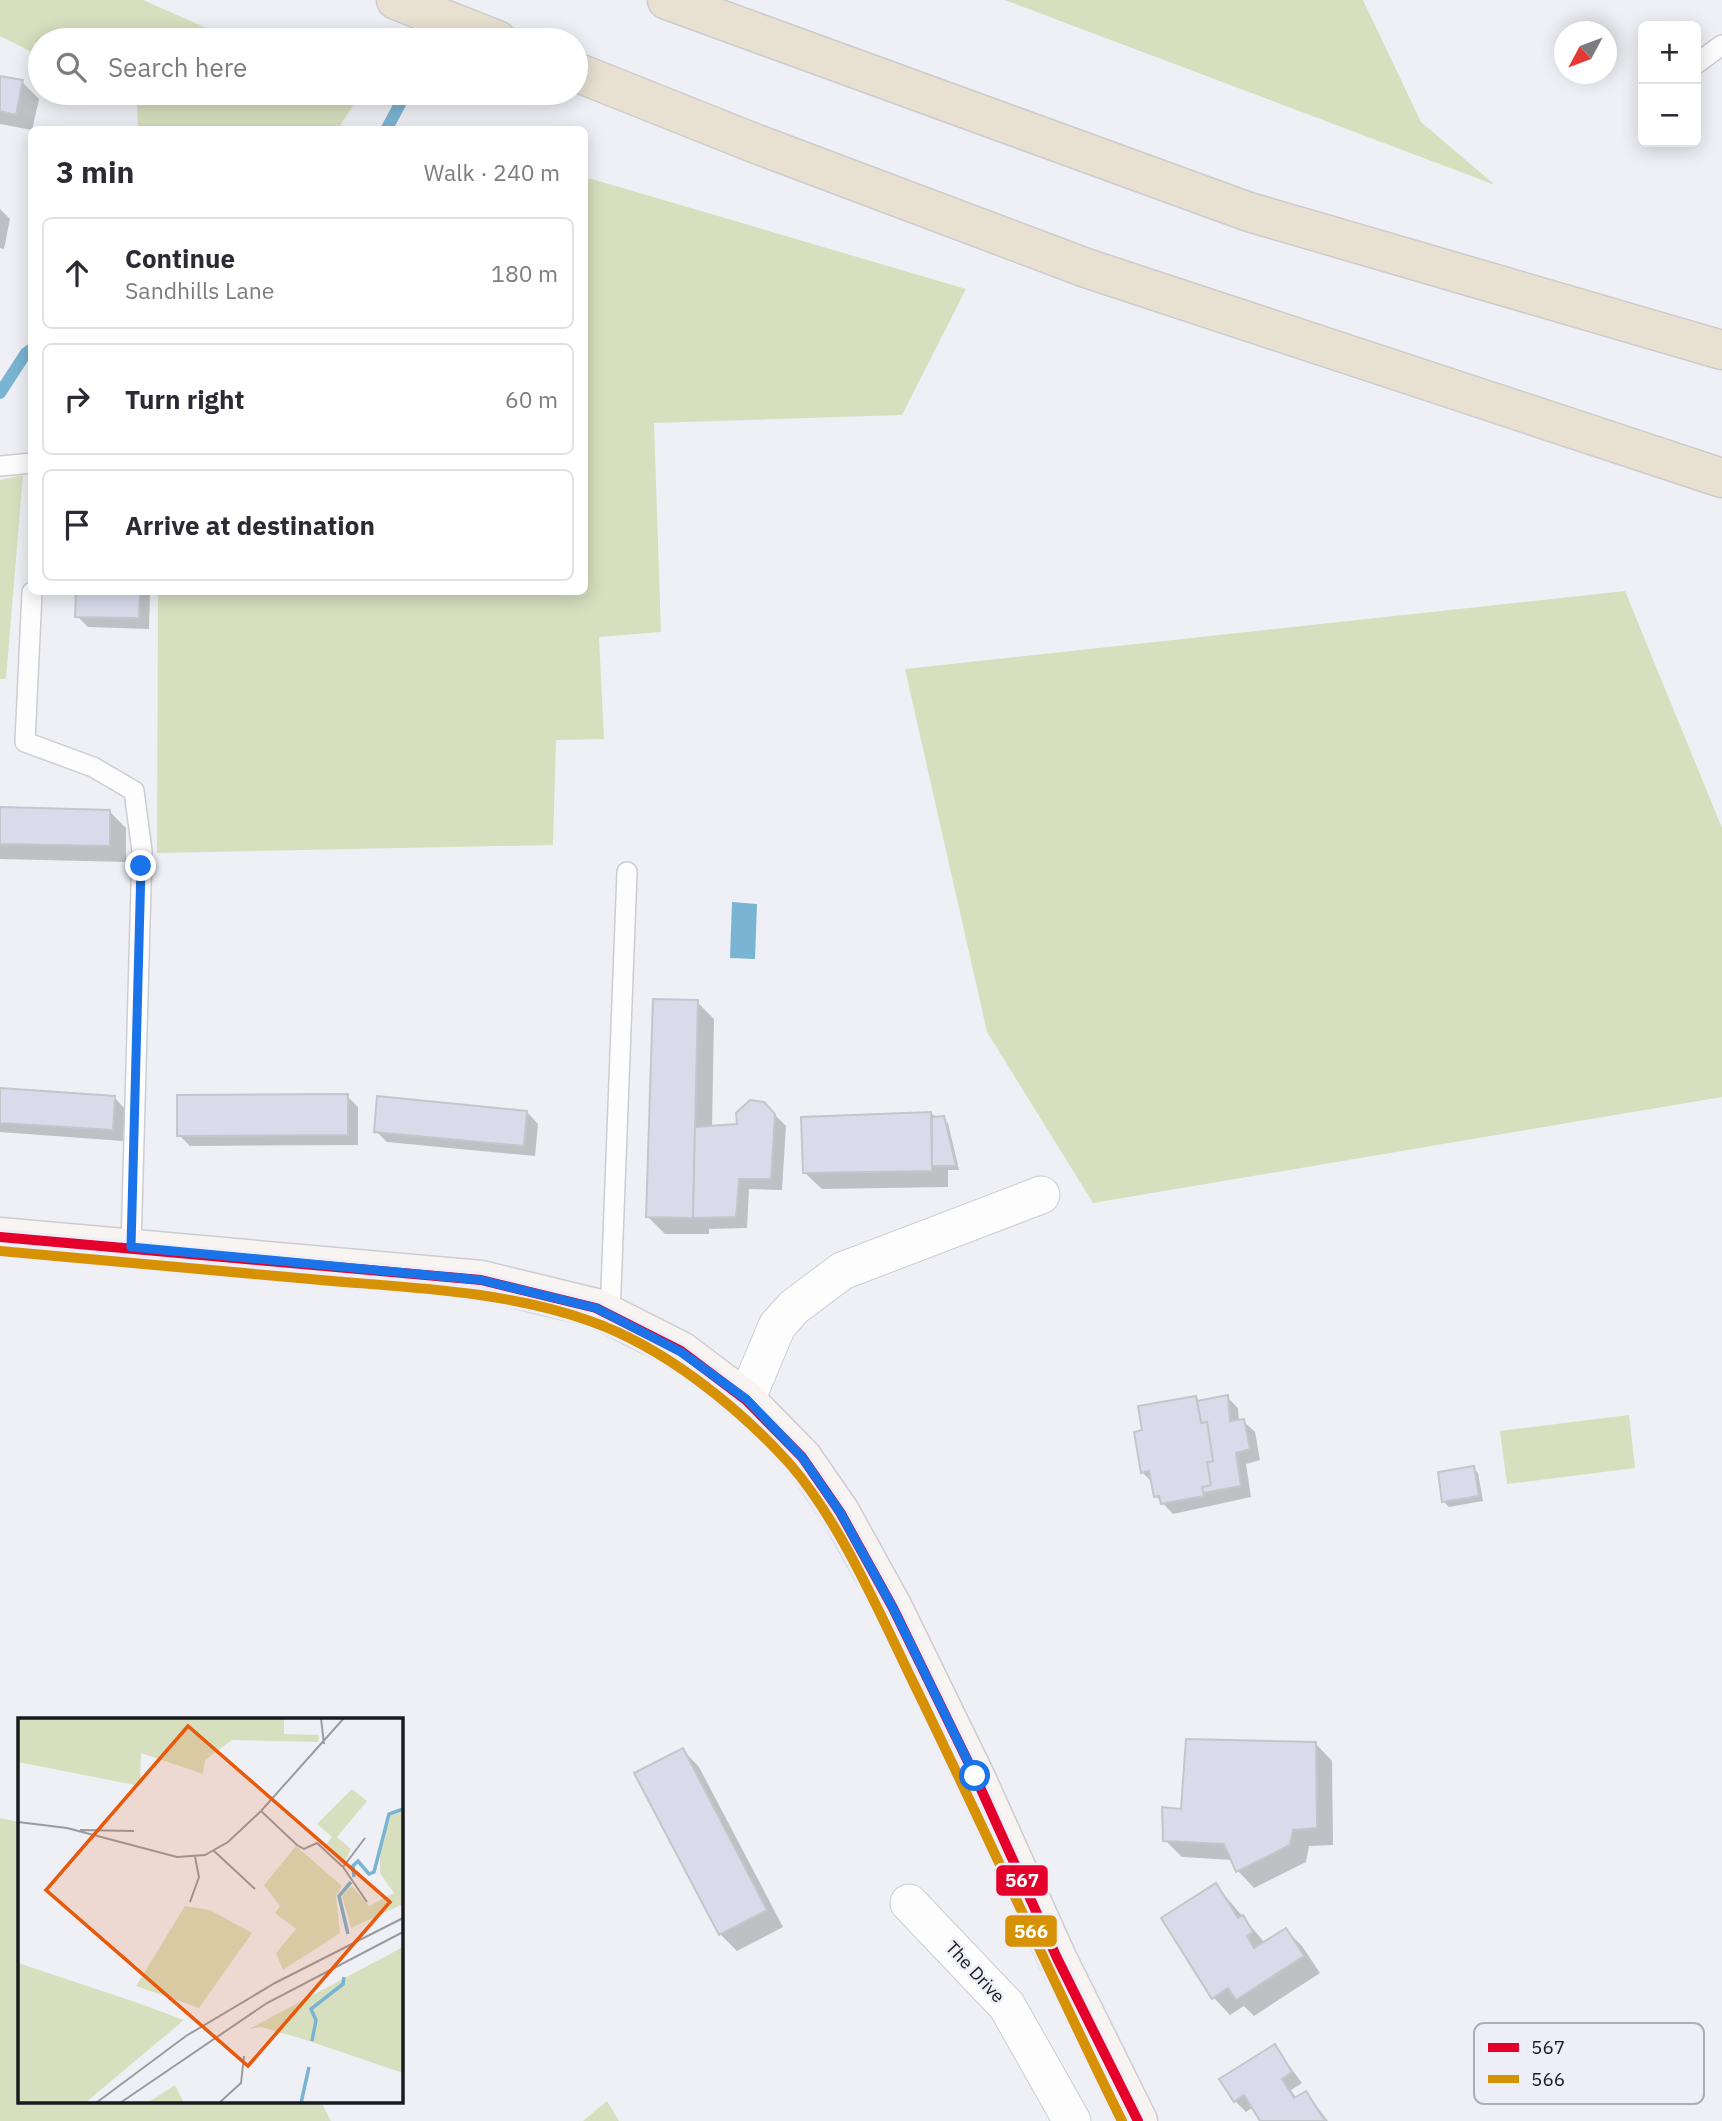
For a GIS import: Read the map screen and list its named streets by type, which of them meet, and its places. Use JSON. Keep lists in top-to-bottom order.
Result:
{
  "streets": {
    "street": ["The Drive"]
  },
  "lines": ["transit line 567", "transit line 566"],
  "legend": ["567", "566"],
  "north": "bottom left",
  "page": {
    "map_buttons": ["+", "−"],
    "search": "Search here",
    "heading": ["3 min", "Walk · 240 m"],
    "list": [
      ["Continue", "Sandhills Lane", "180 m"],
      ["Turn right", "60 m"],
      "Arrive at destination"
    ]
  }
}
